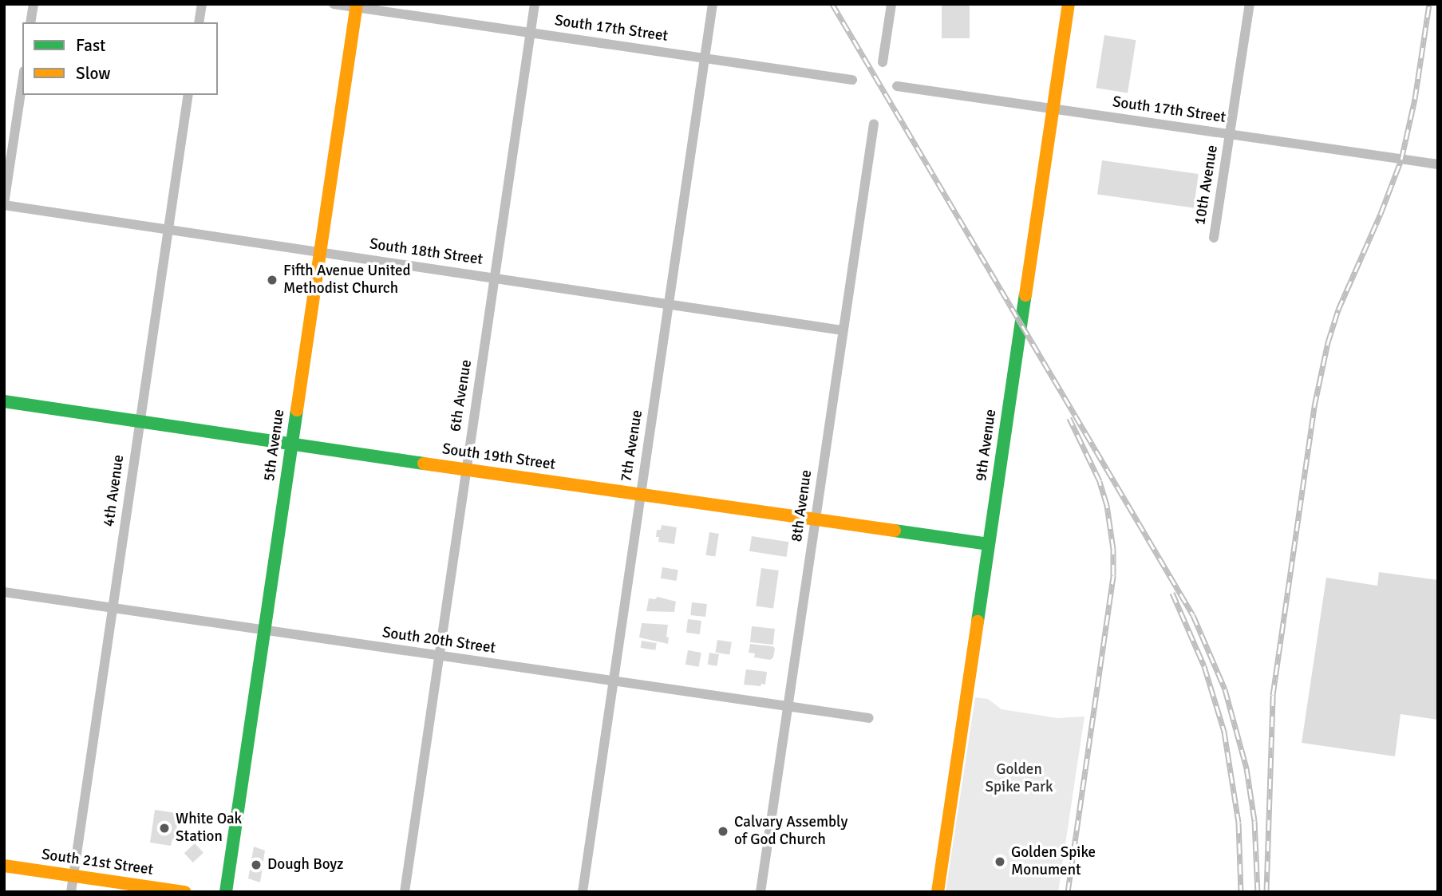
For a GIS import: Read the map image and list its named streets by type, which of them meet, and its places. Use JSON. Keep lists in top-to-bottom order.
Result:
{
  "streets": {
    "street": [
      "South 17th Street",
      "10th Avenue",
      "South 18th Street",
      "6th Avenue",
      "5th Avenue",
      "9th Avenue",
      "7th Avenue",
      "South 19th Street",
      "4th Avenue",
      "8th Avenue",
      "South 20th Street",
      "South 21st Street"
    ]
  },
  "crossings": [
    ["South 17th Street", "10th Avenue"],
    ["South 17th Street", "6th Avenue"],
    ["South 17th Street", "5th Avenue"],
    ["South 17th Street", "9th Avenue"],
    ["South 17th Street", "7th Avenue"],
    ["South 18th Street", "6th Avenue"],
    ["South 18th Street", "5th Avenue"],
    ["South 18th Street", "7th Avenue"],
    ["South 18th Street", "4th Avenue"],
    ["South 18th Street", "8th Avenue"],
    ["6th Avenue", "South 19th Street"],
    ["6th Avenue", "South 20th Street"],
    ["5th Avenue", "South 19th Street"],
    ["5th Avenue", "South 20th Street"],
    ["9th Avenue", "South 19th Street"],
    ["7th Avenue", "South 19th Street"],
    ["7th Avenue", "South 20th Street"],
    ["South 19th Street", "4th Avenue"],
    ["South 19th Street", "8th Avenue"],
    ["4th Avenue", "South 20th Street"],
    ["4th Avenue", "South 21st Street"],
    ["8th Avenue", "South 20th Street"]
  ],
  "parks": ["Golden Spike Park"],
  "places": [
    "Fifth Avenue United Methodist Church",
    "White Oak Station",
    "Calvary Assembly of God Church",
    "Golden Spike Monument",
    "Dough Boyz"
  ],
  "legend": ["Fast", "Slow"]
}
